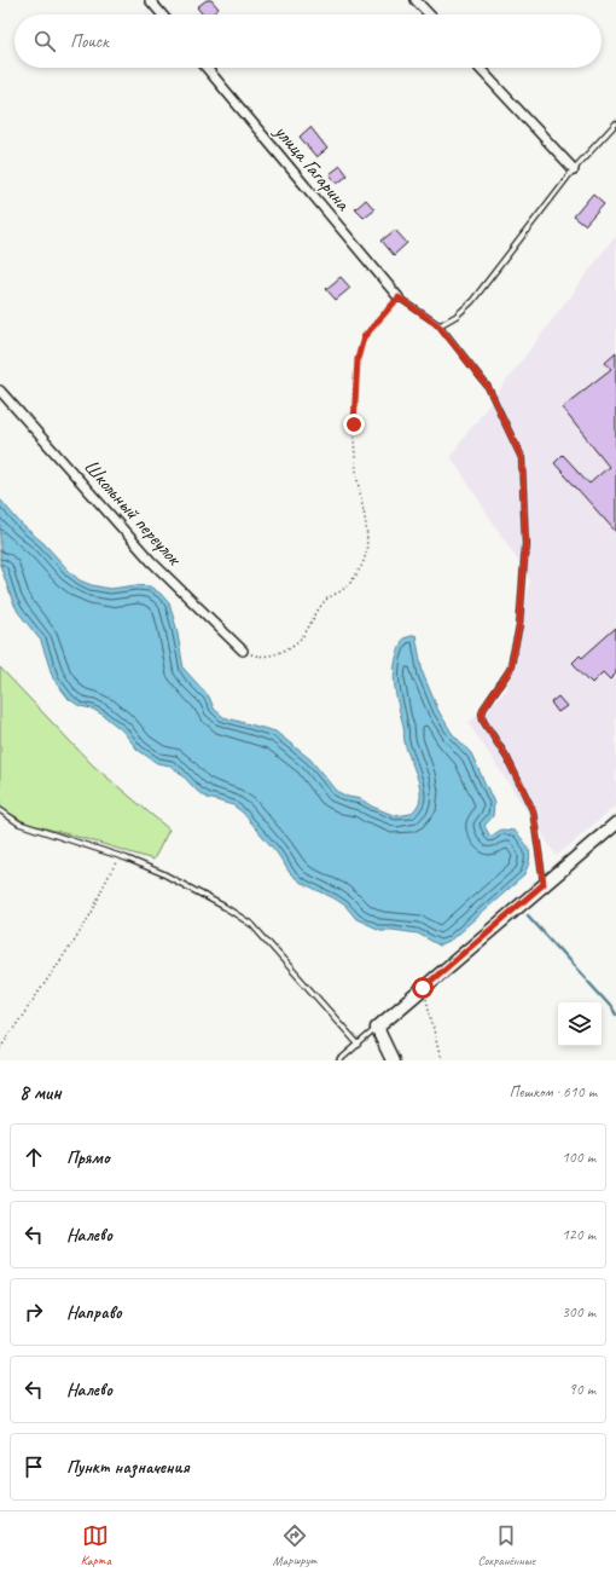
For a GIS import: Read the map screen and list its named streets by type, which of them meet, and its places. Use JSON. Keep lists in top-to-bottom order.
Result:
{
  "streets": {
    "street": ["улица Гагарина", "Школьный переулок"]
  },
  "page": {
    "search": "Поиск",
    "heading": ["8 мин", "Пешком · 610 m"],
    "list": [
      ["Прямо", "100 m"],
      ["Налево", "120 m"],
      ["Направо", "300 m"],
      ["Налево", "90 m"],
      "Пункт назначения"
    ],
    "nav": ["Карта", "Маршрут", "Сохранённые"]
  }
}
